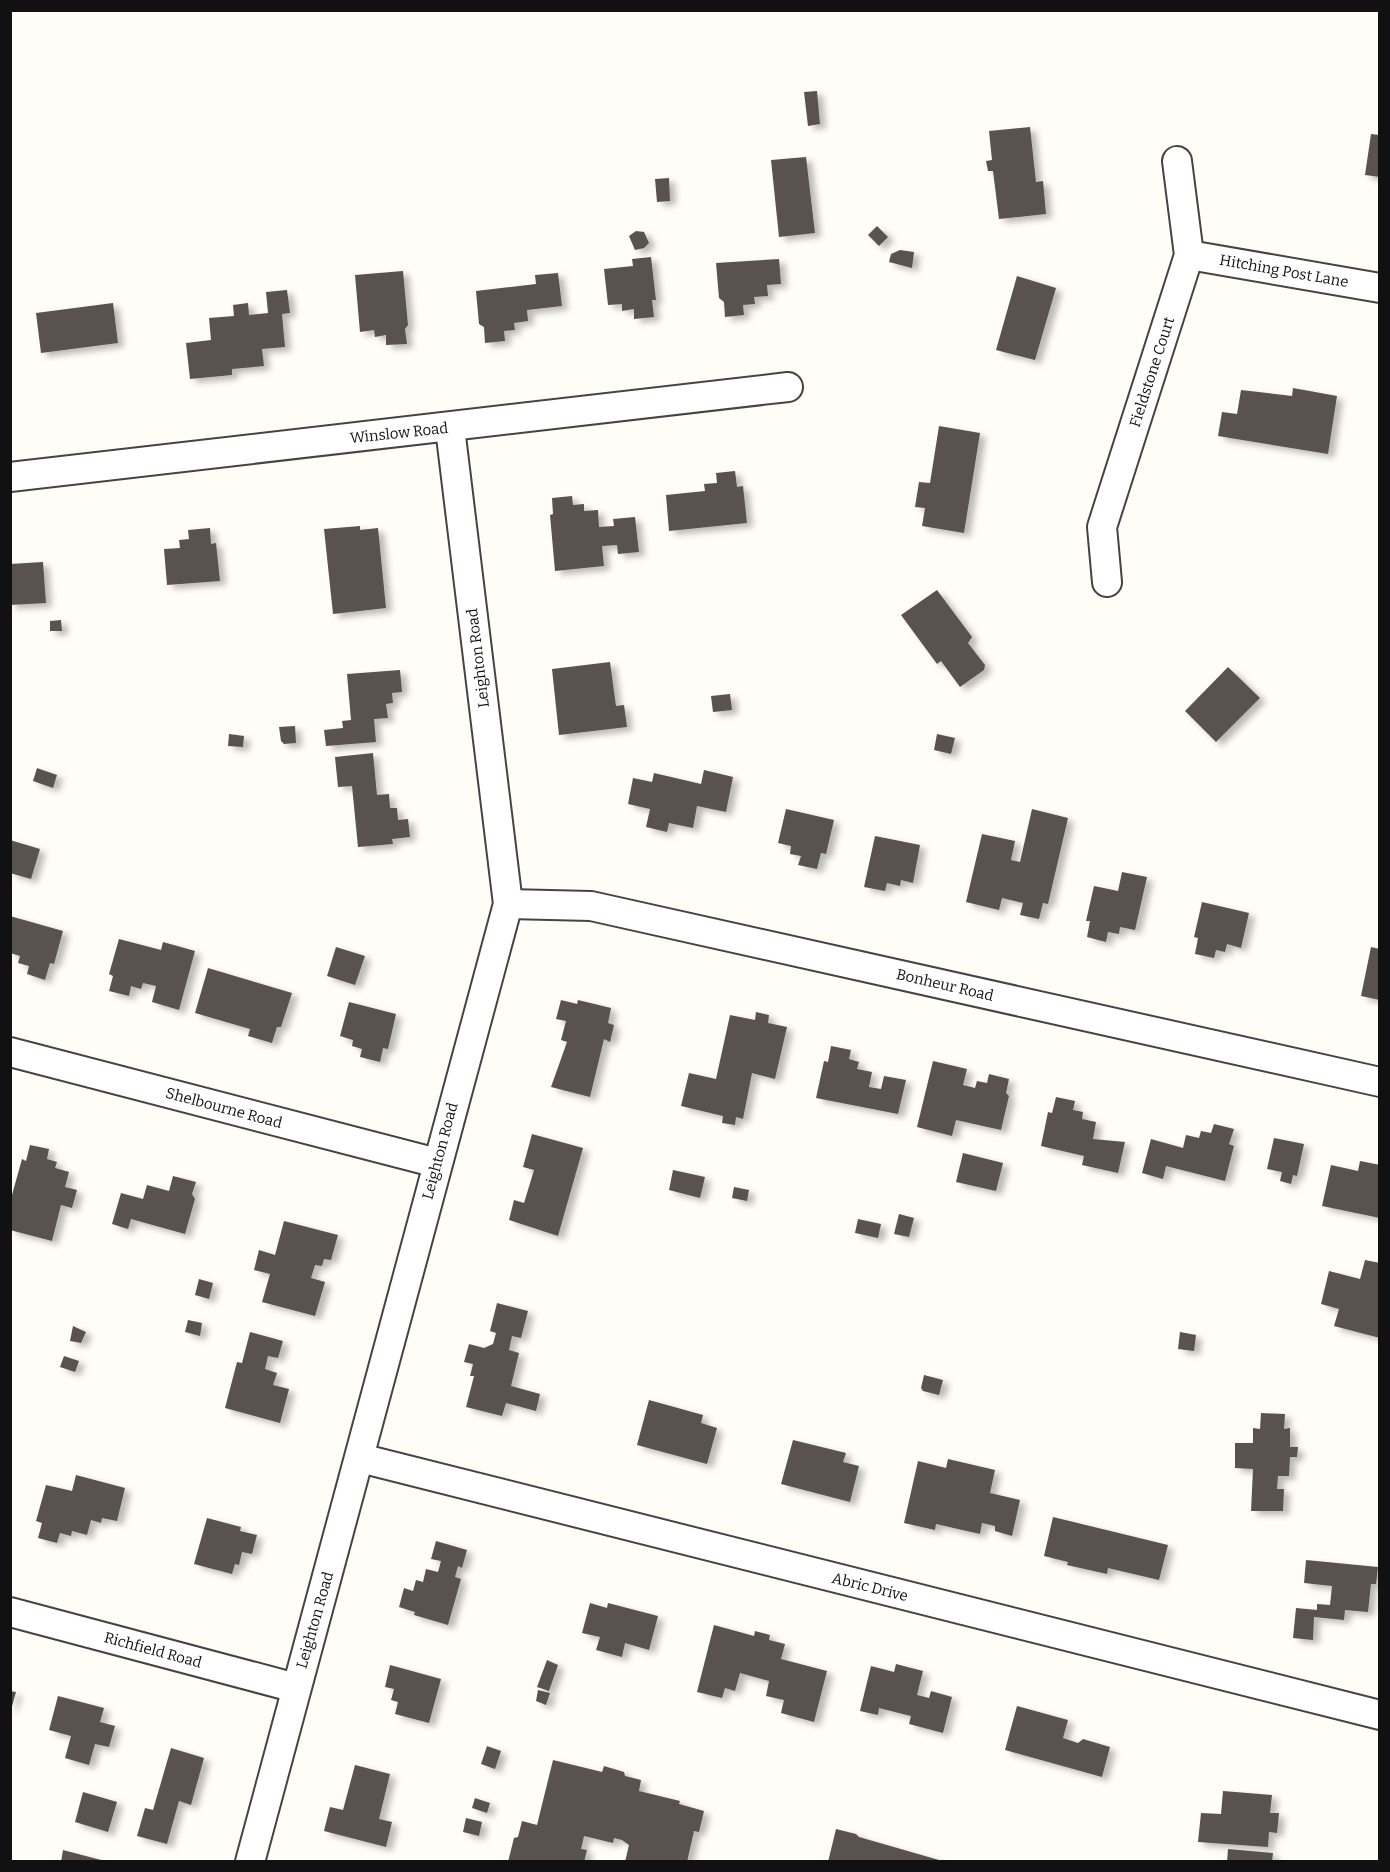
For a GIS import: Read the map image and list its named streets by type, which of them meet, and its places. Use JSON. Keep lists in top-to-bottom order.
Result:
{
  "streets": {
    "street": [
      "Hitching Post Lane",
      "Fieldstone Court",
      "Winslow Road",
      "Leighton Road",
      "Bonheur Road",
      "Shelbourne Road",
      "Abric Drive",
      "Richfield Road"
    ]
  },
  "crossings": [
    ["Hitching Post Lane", "Fieldstone Court"],
    ["Winslow Road", "Leighton Road"],
    ["Leighton Road", "Bonheur Road"],
    ["Leighton Road", "Shelbourne Road"],
    ["Leighton Road", "Abric Drive"],
    ["Leighton Road", "Richfield Road"]
  ]
}
